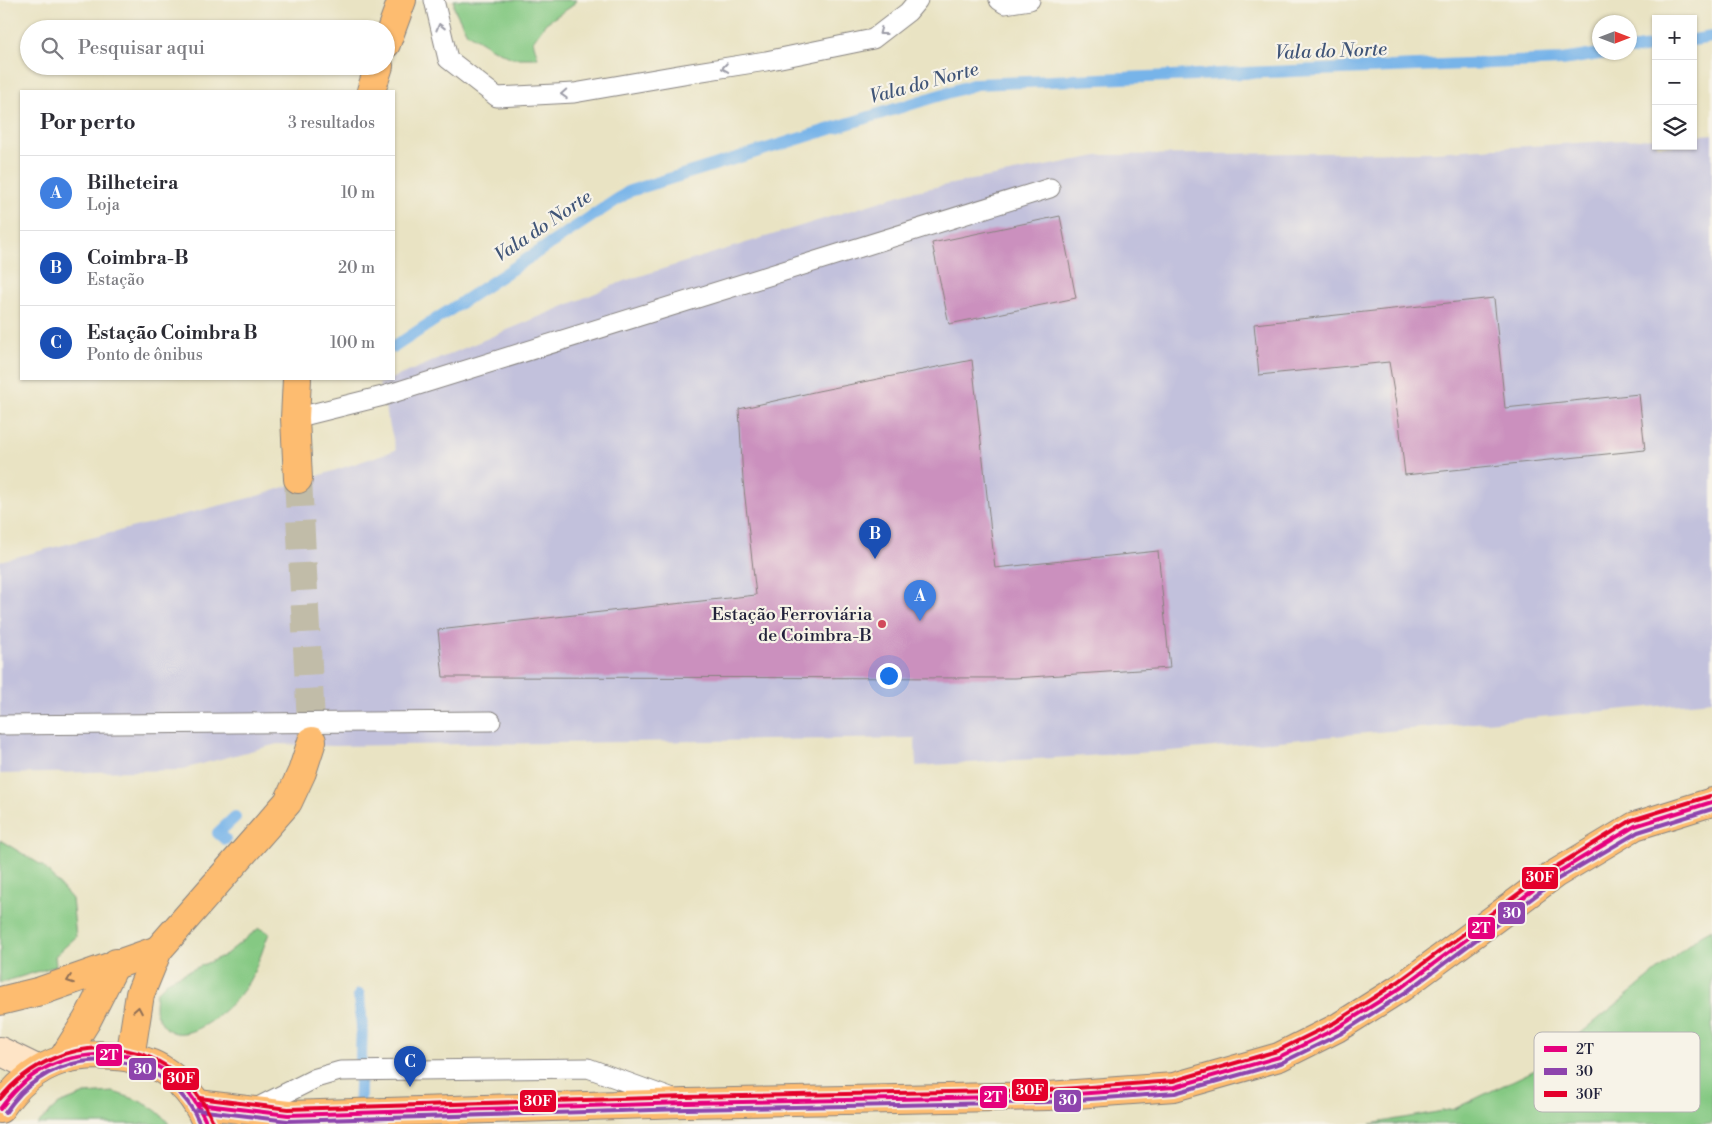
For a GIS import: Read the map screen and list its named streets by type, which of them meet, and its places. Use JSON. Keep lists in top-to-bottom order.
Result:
{
  "water": ["Vala do Norte"],
  "places": ["Estação Ferroviária de Coimbra-B"],
  "lines": ["transit line 30F", "transit line 2T", "transit line 30"],
  "legend": ["2T", "30", "30F"],
  "north": "right",
  "page": {
    "map_buttons": ["+", "−"],
    "search": "Pesquisar aqui",
    "heading": ["Por perto", "3 resultados"],
    "list": [
      {
        "mark": "A",
        "name": "Bilheteira",
        "note": "Loja",
        "value": "10 m"
      },
      {
        "mark": "B",
        "name": "Coimbra-B",
        "note": "Estação",
        "value": "20 m"
      },
      {
        "mark": "C",
        "name": "Estação Coimbra B",
        "note": "Ponto de ônibus",
        "value": "100 m"
      }
    ],
    "pins": ["B", "A", "C"]
  }
}
